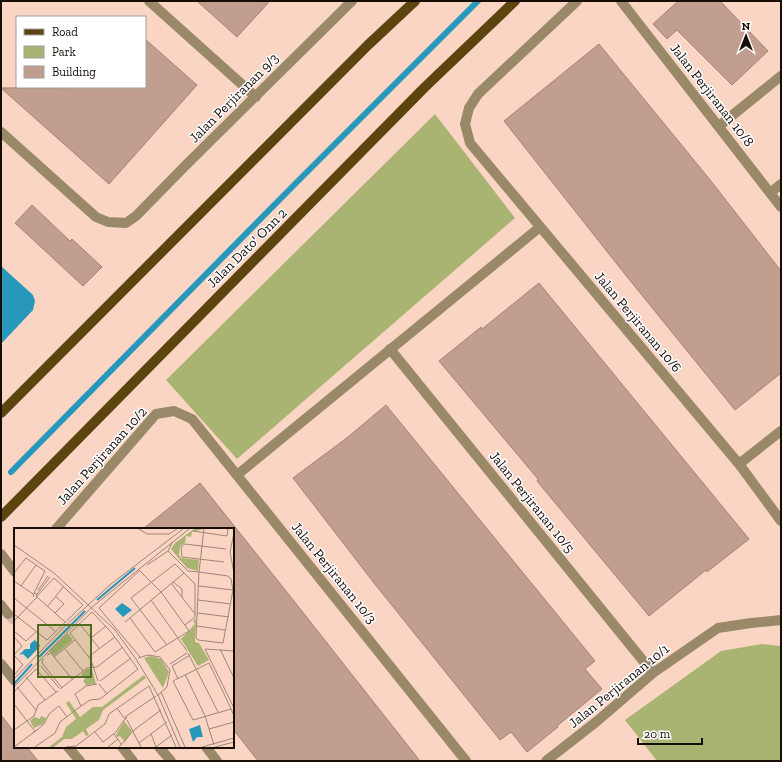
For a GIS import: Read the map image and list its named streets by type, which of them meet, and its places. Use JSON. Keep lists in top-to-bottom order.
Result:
{
  "streets": {
    "main road": ["Jalan Dato' Onn 2"],
    "street": [
      "Jalan Perjiranan 10/8",
      "Jalan Perjiranan 9/3",
      "Jalan Perjiranan 10/6",
      "Jalan Perjiranan 10/2",
      "Jalan Perjiranan 10/5",
      "Jalan Perjiranan 10/3",
      "Jalan Perjiranan 10/1"
    ]
  },
  "crossings": [
    ["Jalan Perjiranan 10/2", "Jalan Perjiranan 10/3"],
    ["Jalan Perjiranan 10/5", "Jalan Perjiranan 10/1"]
  ],
  "legend": ["Road", "Park", "Building"],
  "scale_bar": "20 m",
  "north": "top"
}
